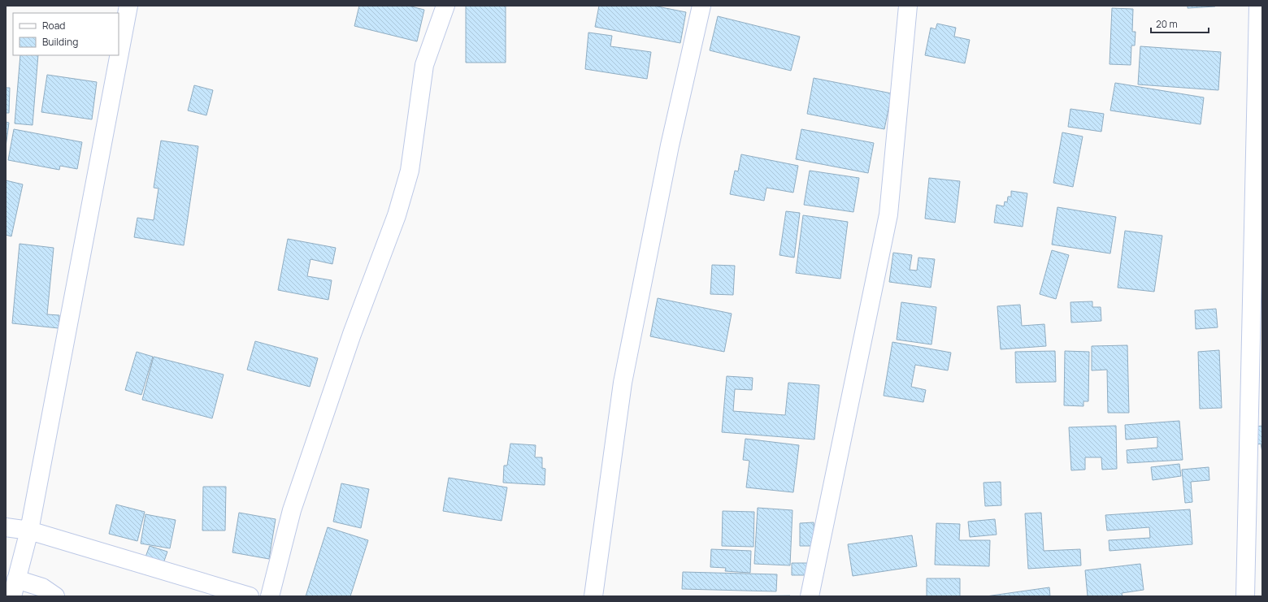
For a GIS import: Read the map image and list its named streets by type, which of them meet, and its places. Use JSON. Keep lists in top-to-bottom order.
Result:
{
  "legend": ["Road", "Building"],
  "scale_bar": "20 m"
}
